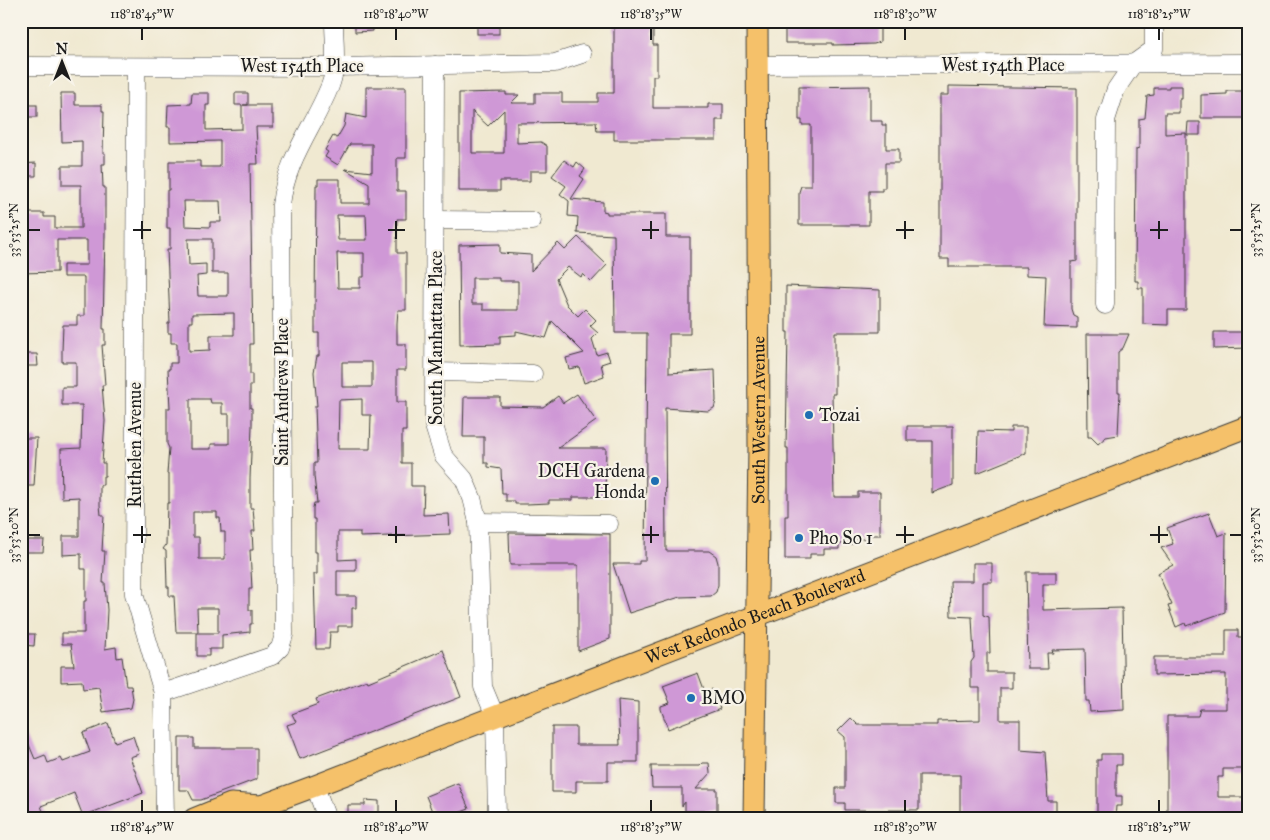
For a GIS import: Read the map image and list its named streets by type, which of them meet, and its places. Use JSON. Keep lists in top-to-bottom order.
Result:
{
  "streets": {
    "main road": ["South Western Avenue", "West Redondo Beach Boulevard"],
    "street": [
      "West 154th Place",
      "South Manhattan Place",
      "Saint Andrews Place",
      "Ruthelen Avenue"
    ]
  },
  "crossings": [
    ["West 154th Place", "South Manhattan Place"],
    ["West 154th Place", "Saint Andrews Place"],
    ["West 154th Place", "South Western Avenue"],
    ["West 154th Place", "Ruthelen Avenue"],
    ["South Manhattan Place", "West Redondo Beach Boulevard"],
    ["Saint Andrews Place", "Ruthelen Avenue"],
    ["South Western Avenue", "West Redondo Beach Boulevard"]
  ],
  "places": [
    "Tozai",
    "DCH Gardena Honda",
    "Pho So 1",
    "BMO"
  ],
  "north": "top",
  "coordinates": [
    "118°18'45\"W",
    "118°18'40\"W",
    "118°18'35\"W",
    "118°18'30\"W",
    "118°18'25\"W",
    "33°53'25\"N",
    "33°53'20\"N"
  ]
}
